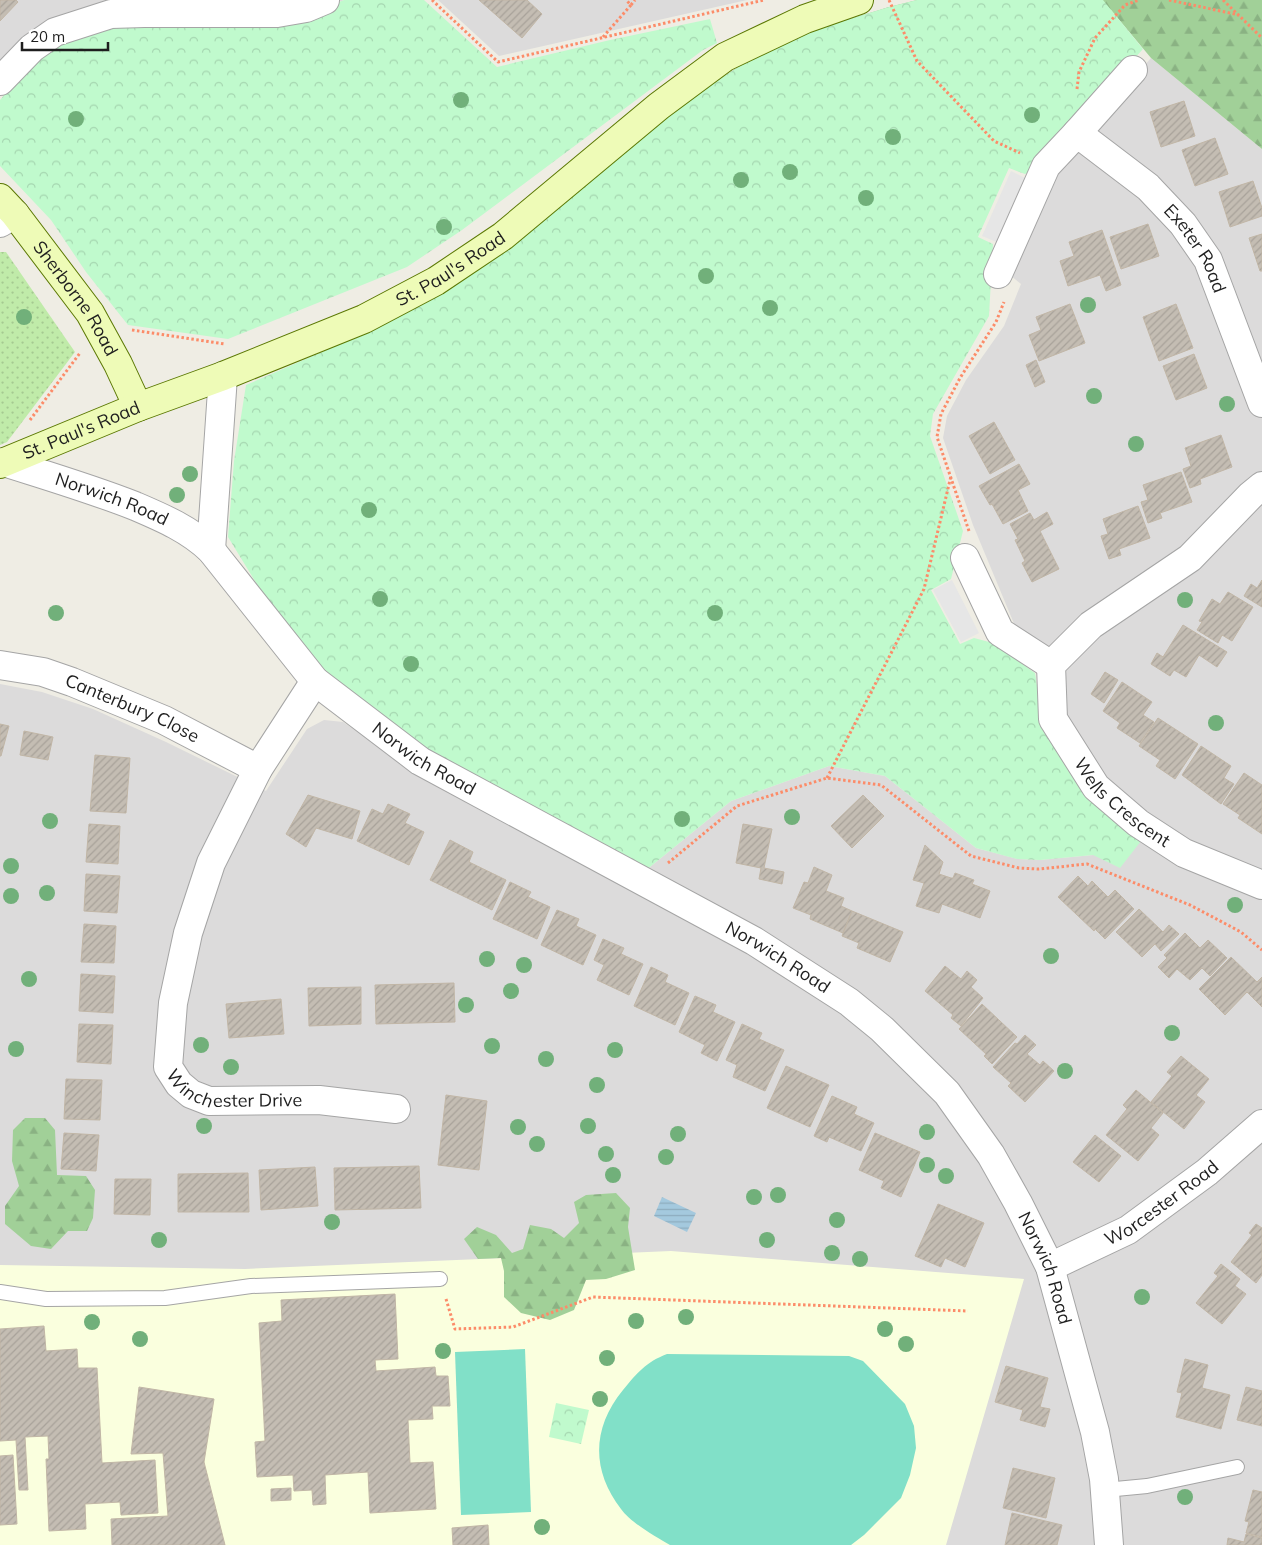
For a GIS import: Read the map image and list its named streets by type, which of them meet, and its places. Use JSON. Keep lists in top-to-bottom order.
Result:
{
  "streets": {
    "main road": ["St. Paul's Road", "Sherborne Road"],
    "street": [
      "Exeter Road",
      "Norwich Road",
      "Canterbury Close",
      "Wells Crescent",
      "Winchester Drive",
      "Worcester Road"
    ]
  },
  "crossings": [
    ["St. Paul's Road", "Sherborne Road"],
    ["St. Paul's Road", "Norwich Road"],
    ["Norwich Road", "Winchester Drive"],
    ["Norwich Road", "Worcester Road"],
    ["Canterbury Close", "Winchester Drive"]
  ],
  "scale_bar": "20 m"
}
